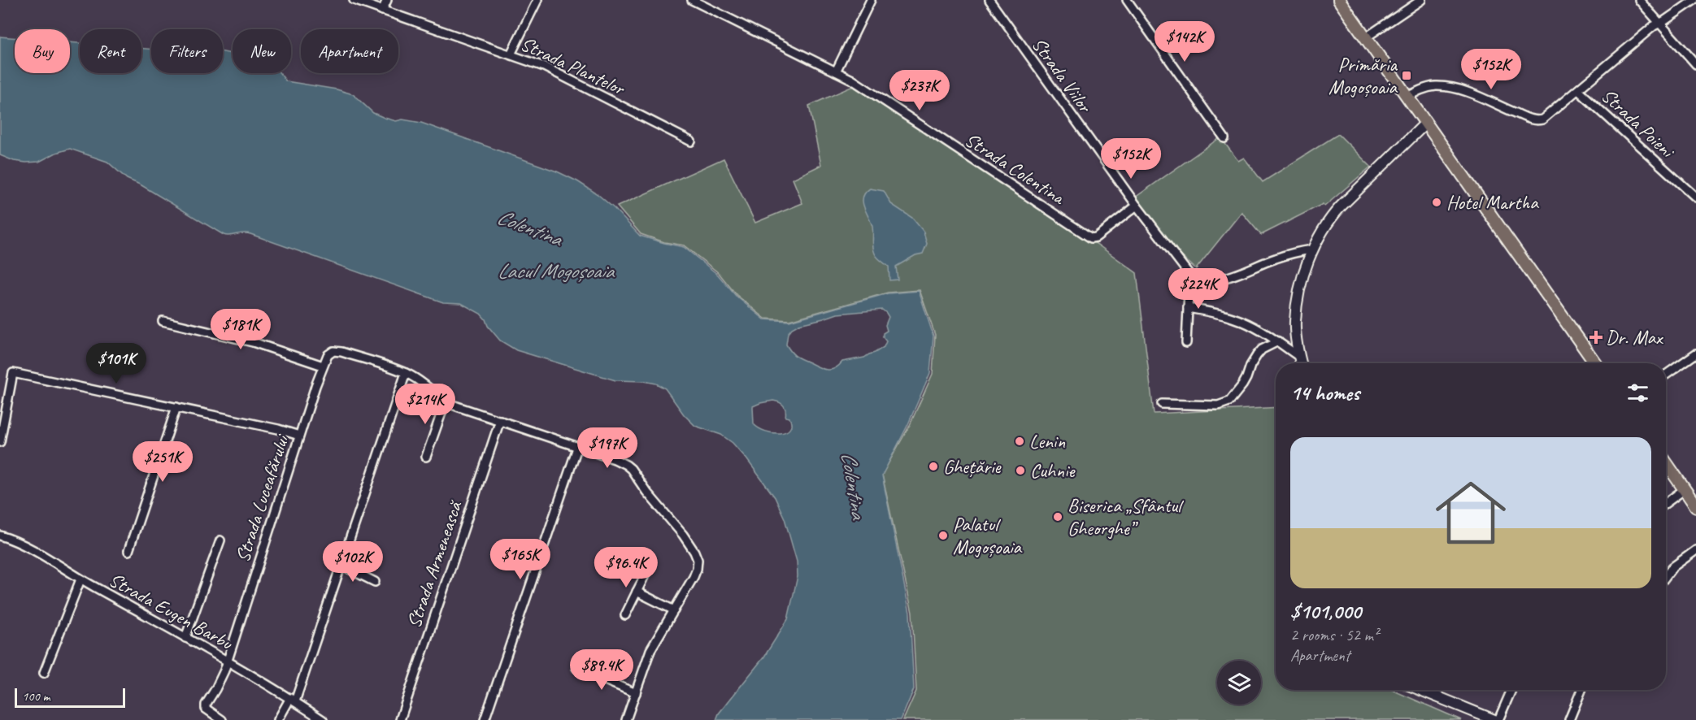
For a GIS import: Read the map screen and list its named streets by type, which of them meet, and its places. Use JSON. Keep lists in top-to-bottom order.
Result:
{
  "streets": {
    "street": [
      "Strada Plantelor",
      "Strada Viilor",
      "Strada Poieni",
      "Strada Colentina",
      "Strada Luceafărului",
      "Strada Armenească",
      "Strada Eugen Barbu"
    ]
  },
  "crossings": [
    ["Strada Viilor", "Strada Colentina"],
    ["Strada Luceafărului", "Strada Eugen Barbu"]
  ],
  "water": ["Colentina", "Lacul Mogoșoaia"],
  "places": {
    "transit": ["Primăria Mogoșoaia"],
    "other": [
      "Hotel Martha",
      "Lenin",
      "Ghețărie",
      "Cuhnie",
      "Biserica „Sfântul Gheorghe”",
      "Palatul Mogoșoaia"
    ],
    "health": ["Dr. Max"]
  },
  "scale_bar": "100 m",
  "page": {
    "price": [
      "$142K",
      "$152K",
      "$237K",
      "$152K",
      "$224K",
      "$181K",
      "$101K",
      "$214K",
      "$197K",
      "$251K",
      "$165K",
      "$102K",
      "$96.4K",
      "$89.4K"
    ],
    "chip": [
      "Buy",
      "Rent",
      "Filters",
      "New",
      "Apartment"
    ],
    "heading": "14 homes",
    "list": [
      {
        "name": "$101,000",
        "note": "2 rooms · 52 m² · Apartment"
      }
    ],
    "scale": "100 m"
  }
}
